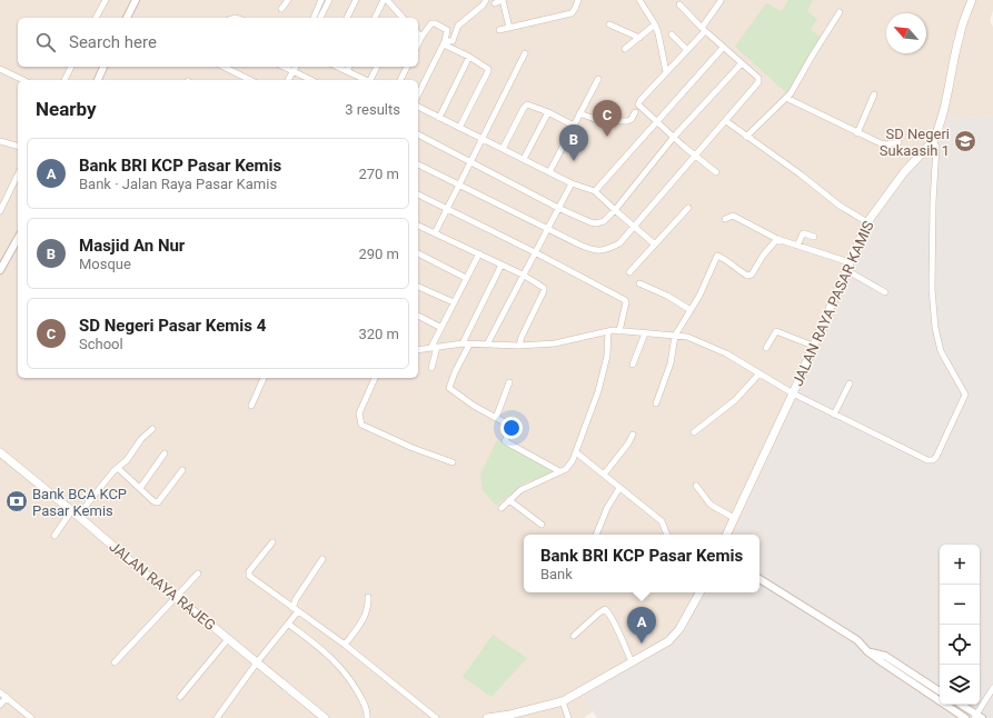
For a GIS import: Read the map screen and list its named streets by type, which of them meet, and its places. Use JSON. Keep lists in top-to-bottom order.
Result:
{
  "streets": {
    "main road": ["JALAN RAYA PASAR KAMIS", "JALAN RAYA RAJEG"]
  },
  "places": {
    "school or university": ["SD Negeri Sukaasih 1"],
    "bank": ["Bank BCA KCP Pasar Kemis"]
  },
  "north": "top left",
  "page": {
    "search": "Search here",
    "heading": ["Nearby", "3 results"],
    "pins": ["C", "B", "A"],
    "list": [
      {
        "mark": "A",
        "name": "Bank BRI KCP Pasar Kemis",
        "note": "Bank · Jalan Raya Pasar Kamis",
        "value": "270 m"
      },
      {
        "mark": "B",
        "name": "Masjid An Nur",
        "note": "Mosque",
        "value": "290 m"
      },
      {
        "mark": "C",
        "name": "SD Negeri Pasar Kemis 4",
        "note": "School",
        "value": "320 m"
      }
    ],
    "popup": ["Bank BRI KCP Pasar Kemis", "Bank"],
    "map_buttons": ["+", "−"]
  }
}
